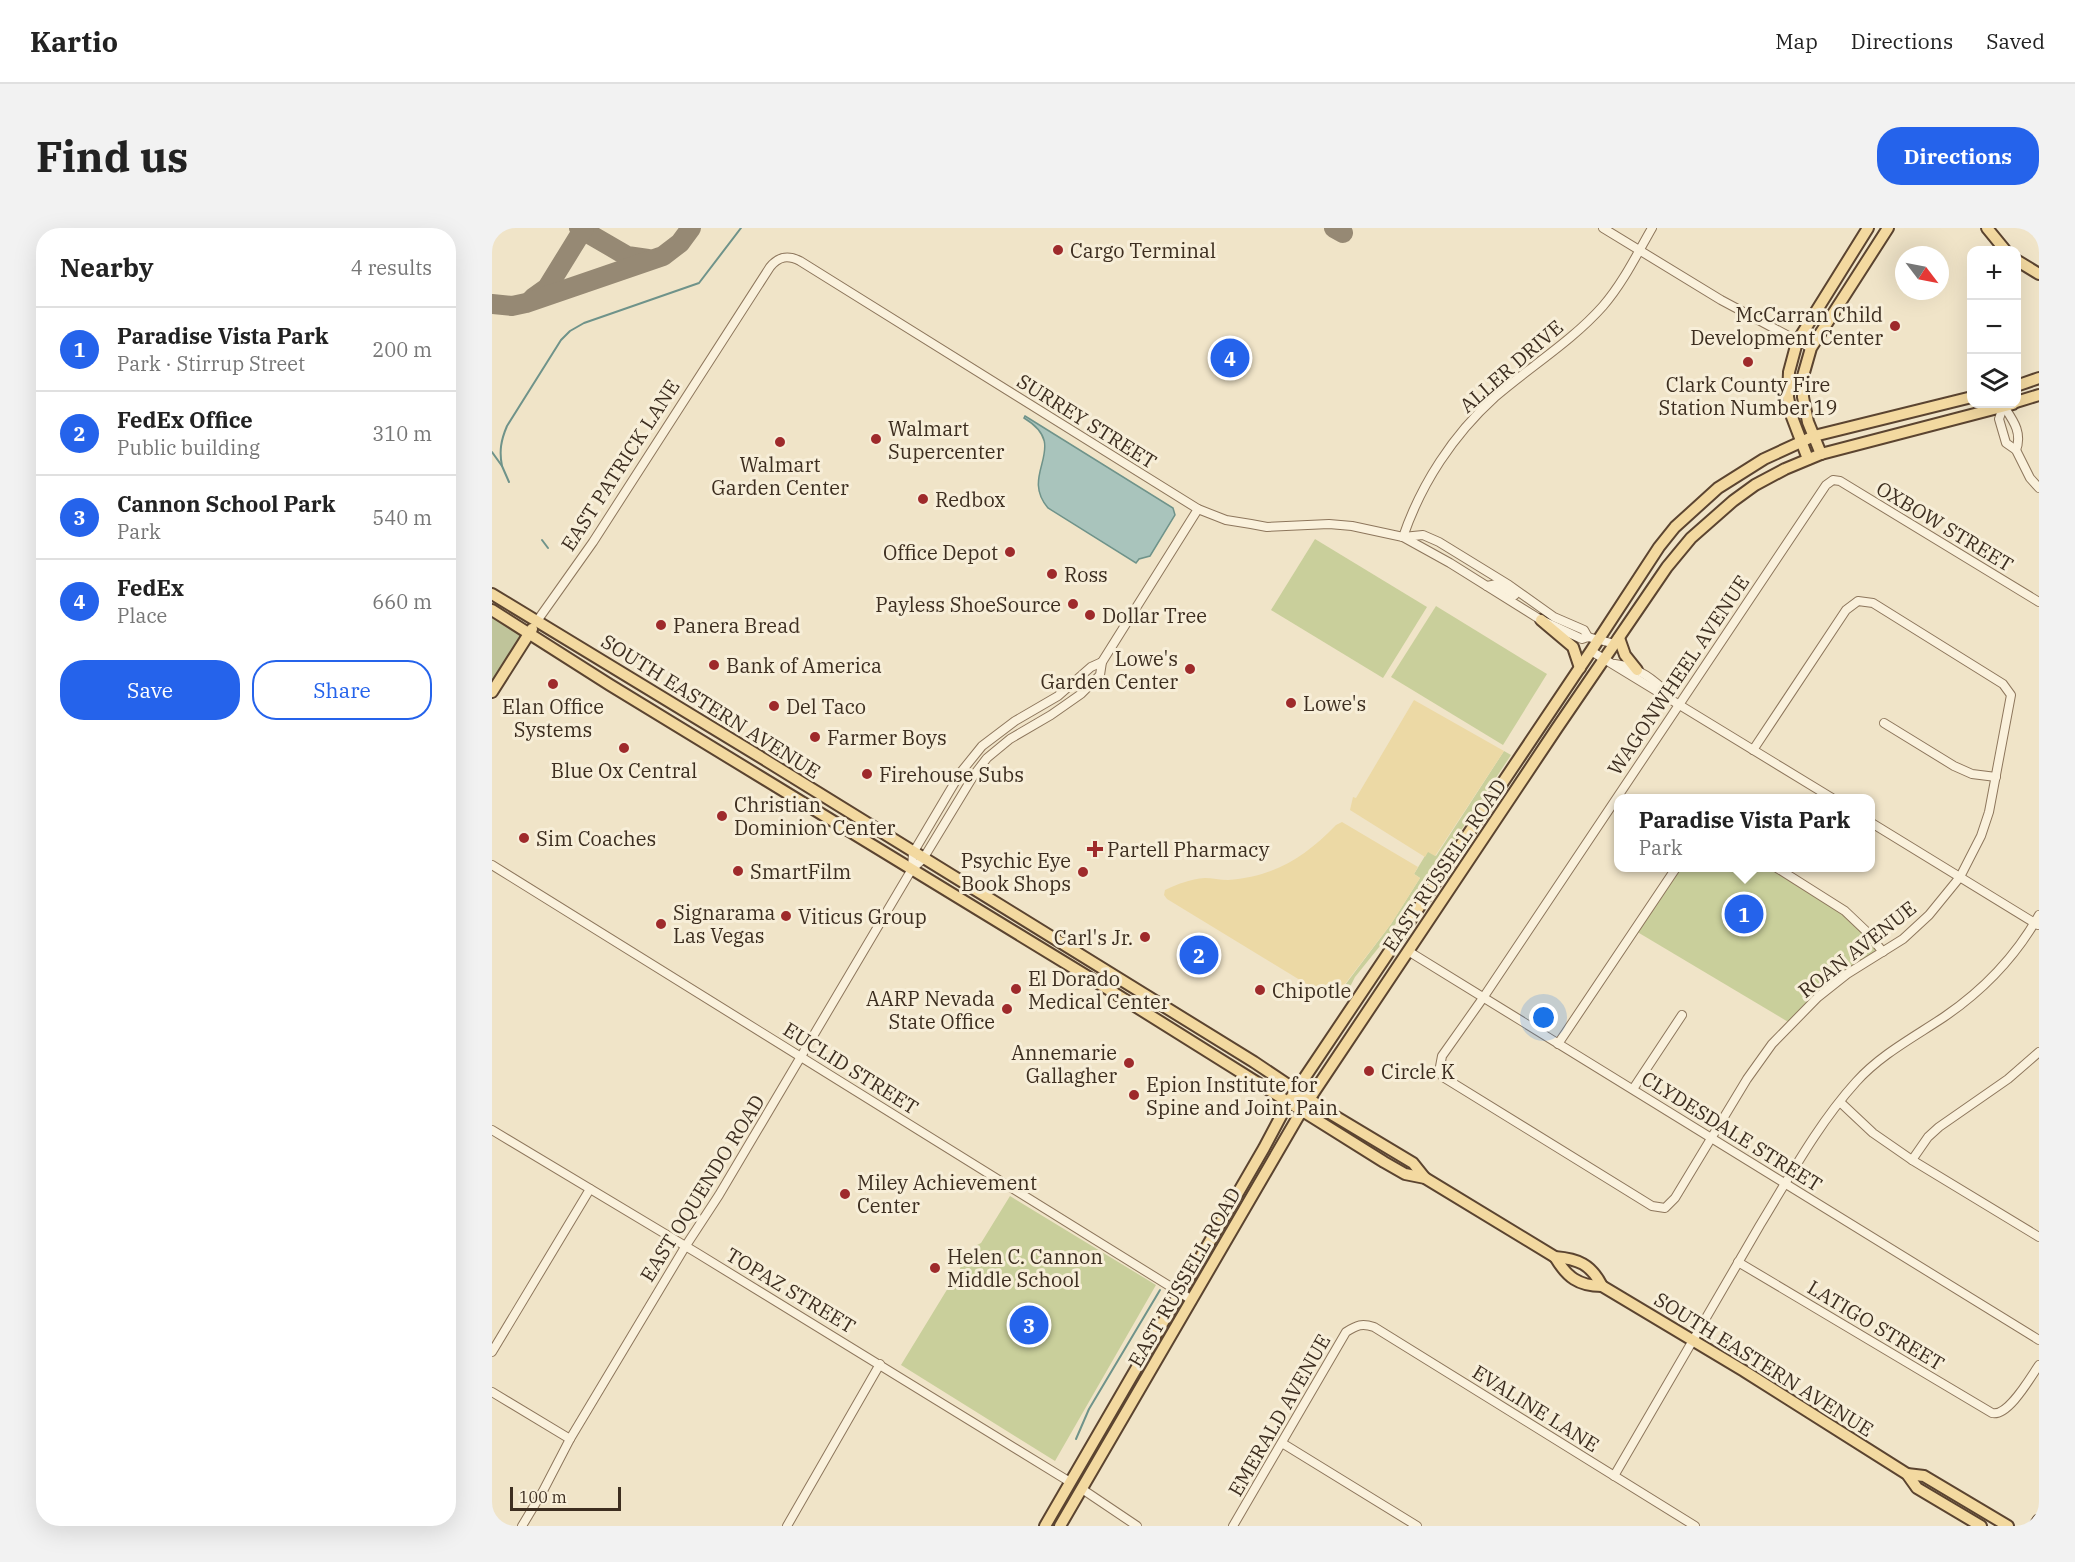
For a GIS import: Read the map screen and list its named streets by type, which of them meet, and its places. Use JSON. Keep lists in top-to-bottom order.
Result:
{
  "streets": {
    "main road": ["EAST PATRICK LANE", "SOUTH EASTERN AVENUE", "EAST RUSSELL ROAD"],
    "street": [
      "ALLER DRIVE",
      "SURREY STREET",
      "OXBOW STREET",
      "WAGONWHEEL AVENUE",
      "ROAN AVENUE",
      "EUCLID STREET",
      "CLYDESDALE STREET",
      "EAST OQUENDO ROAD",
      "TOPAZ STREET",
      "LATIGO STREET",
      "EVALINE LANE",
      "EMERALD AVENUE"
    ]
  },
  "crossings": [
    ["ALLER DRIVE", "SURREY STREET"],
    ["SURREY STREET", "EAST PATRICK LANE"],
    ["SURREY STREET", "EAST RUSSELL ROAD"],
    ["SURREY STREET", "EAST OQUENDO ROAD"],
    ["EAST PATRICK LANE", "SOUTH EASTERN AVENUE"],
    ["OXBOW STREET", "WAGONWHEEL AVENUE"],
    ["WAGONWHEEL AVENUE", "ROAN AVENUE"],
    ["WAGONWHEEL AVENUE", "CLYDESDALE STREET"],
    ["SOUTH EASTERN AVENUE", "EAST RUSSELL ROAD"],
    ["SOUTH EASTERN AVENUE", "EAST OQUENDO ROAD"],
    ["EAST RUSSELL ROAD", "EUCLID STREET"],
    ["EAST RUSSELL ROAD", "CLYDESDALE STREET"],
    ["EAST RUSSELL ROAD", "TOPAZ STREET"],
    ["ROAN AVENUE", "CLYDESDALE STREET"],
    ["EUCLID STREET", "EAST OQUENDO ROAD"],
    ["EAST OQUENDO ROAD", "TOPAZ STREET"],
    ["EVALINE LANE", "EMERALD AVENUE"]
  ],
  "places": {
    "other": [
      "Cargo Terminal",
      "McCarran Child Development Center",
      "Clark County Fire Station Number 19",
      "Walmart Supercenter",
      "Walmart Garden Center",
      "Redbox",
      "Office Depot",
      "Ross",
      "Payless ShoeSource",
      "Dollar Tree",
      "Panera Bread",
      "Bank of America",
      "Lowe's Garden Center",
      "Elan Office Systems",
      "Lowe's",
      "Del Taco",
      "Farmer Boys",
      "Blue Ox Central",
      "Firehouse Subs",
      "Christian Dominion Center",
      "Sim Coaches",
      "SmartFilm",
      "Psychic Eye Book Shops",
      "Viticus Group",
      "Signarama Las Vegas",
      "Carl's Jr.",
      "El Dorado Medical Center",
      "Chipotle",
      "AARP Nevada State Office",
      "Annemarie Gallagher",
      "Circle K",
      "Epion Institute for Spine and Joint Pain",
      "Miley Achievement Center",
      "Helen C. Cannon Middle School"
    ],
    "health": ["Partell Pharmacy"]
  },
  "scale_bar": "100 m",
  "north": "bottom right",
  "page": {
    "header": "Kartio",
    "nav": ["Map", "Directions", "Saved"],
    "buttons": [
      "Directions",
      ["Save", "Share"]
    ],
    "title": "Find us",
    "heading": ["Nearby", "4 results"],
    "map_buttons": ["+", "−"],
    "list": [
      {
        "mark": "1",
        "name": "Paradise Vista Park",
        "note": "Park · Stirrup Street",
        "value": "200 m"
      },
      {
        "mark": "2",
        "name": "FedEx Office",
        "note": "Public building",
        "value": "310 m"
      },
      {
        "mark": "3",
        "name": "Cannon School Park",
        "note": "Park",
        "value": "540 m"
      },
      {
        "mark": "4",
        "name": "FedEx",
        "note": "Place",
        "value": "660 m"
      }
    ],
    "pins": [
      "4",
      "1",
      "2",
      "3"
    ],
    "popup": ["Paradise Vista Park", "Park"],
    "scale": "100 m"
  }
}
